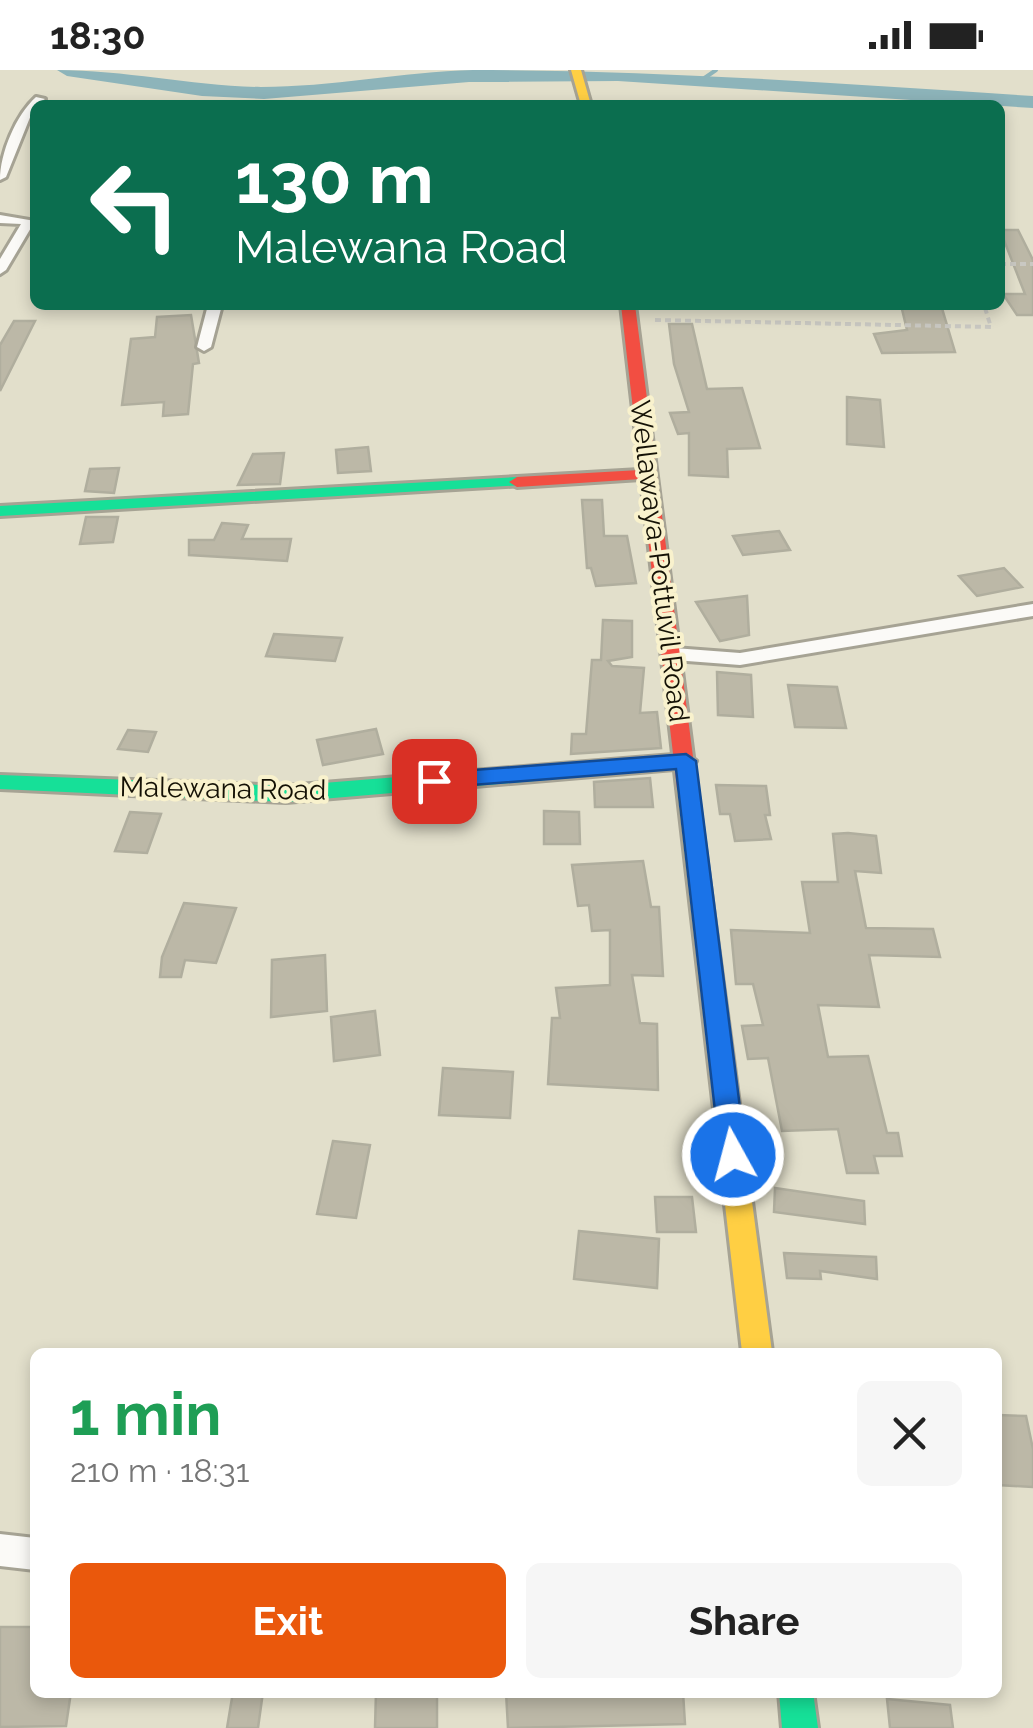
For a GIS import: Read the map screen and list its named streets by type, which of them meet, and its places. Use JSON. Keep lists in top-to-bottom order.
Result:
{
  "streets": {
    "main road": ["Wellawaya-Pottuvil Road", "Malewana Road"]
  },
  "crossings": [
    ["Wellawaya-Pottuvil Road", "Malewana Road"]
  ],
  "page": {
    "status": "18:30",
    "turn": ["130 m", "Malewana Road"],
    "heading": ["1 min", "210 m · 18:31"],
    "buttons": ["Exit", "Share"]
  }
}
